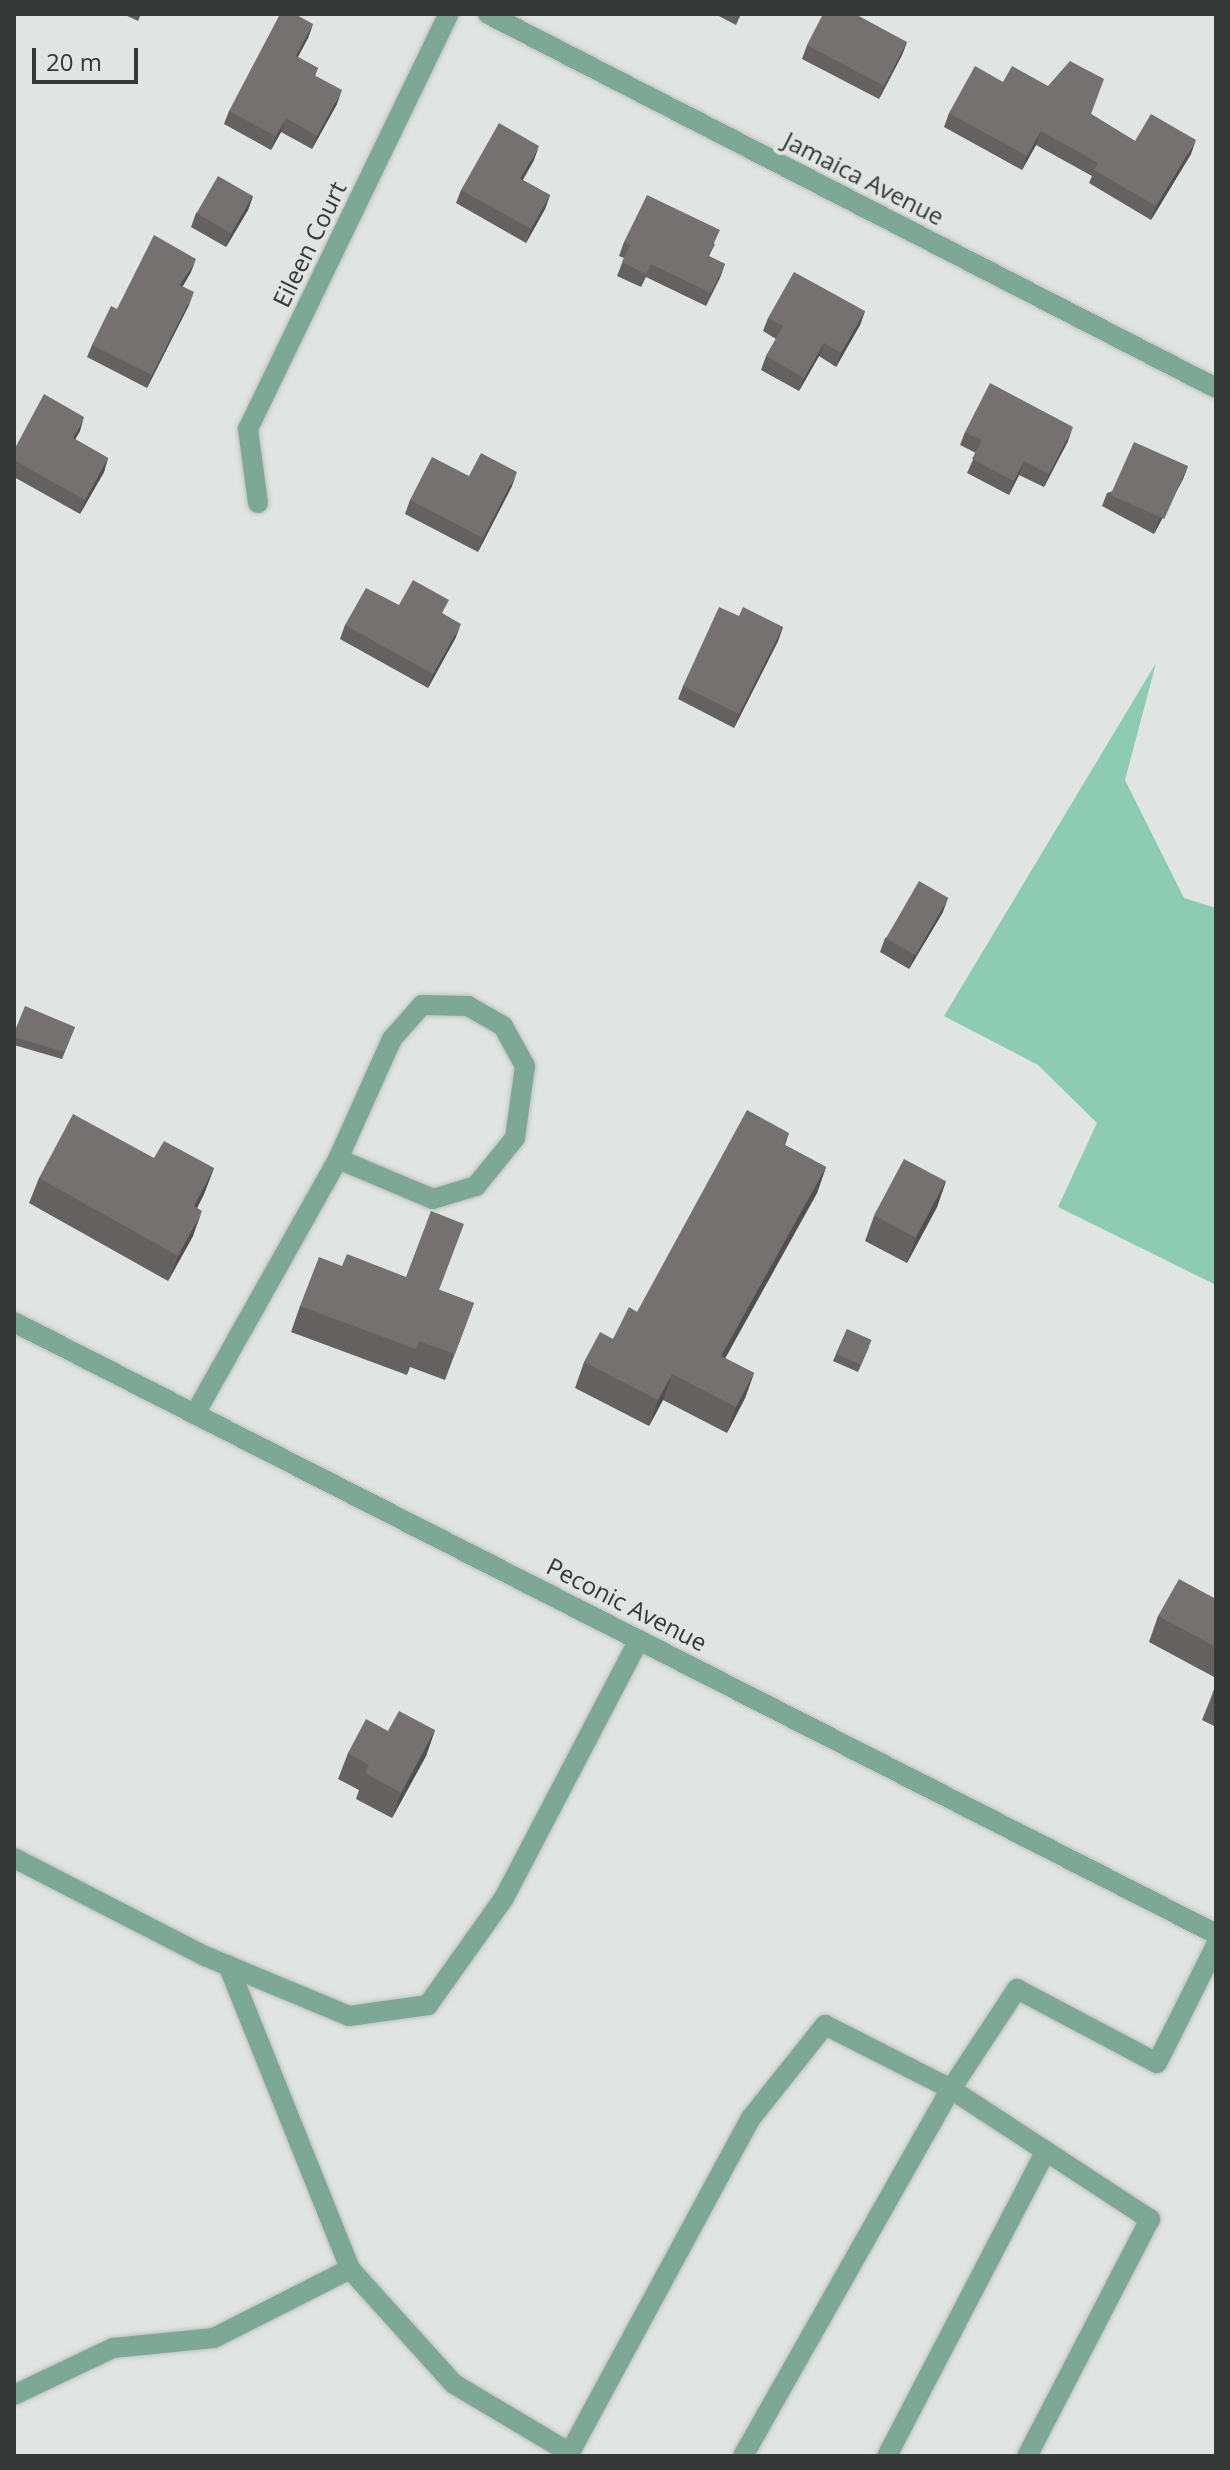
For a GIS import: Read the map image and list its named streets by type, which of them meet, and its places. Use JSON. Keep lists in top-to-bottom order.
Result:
{
  "streets": {
    "street": ["Jamaica Avenue", "Eileen Court", "Peconic Avenue"]
  },
  "scale_bar": "20 m"
}
